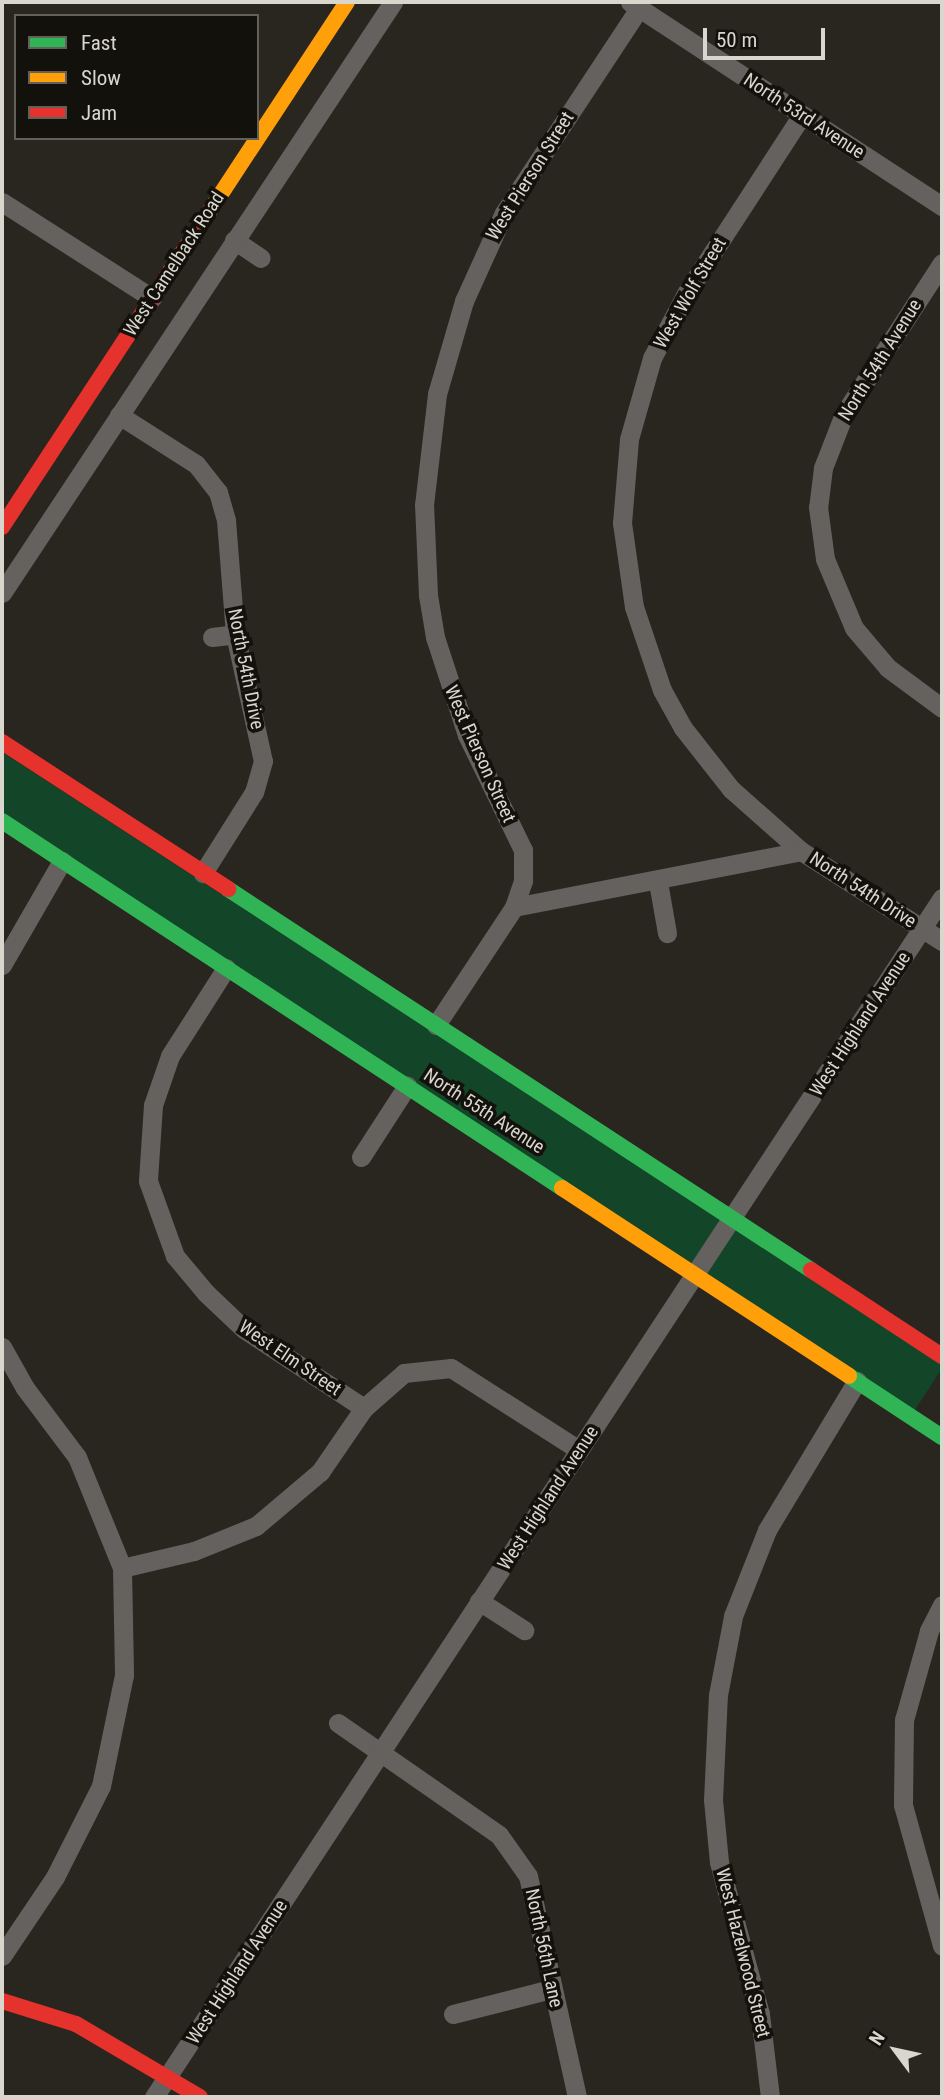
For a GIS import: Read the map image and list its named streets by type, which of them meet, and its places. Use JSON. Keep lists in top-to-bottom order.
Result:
{
  "streets": {
    "street": [
      "North 53rd Avenue",
      "West Pierson Street",
      "West Camelback Road",
      "West Wolf Street",
      "North 54th Avenue",
      "North 54th Drive",
      "West Highland Avenue",
      "North 55th Avenue",
      "West Elm Street",
      "North 56th Lane",
      "West Hazelwood Street"
    ]
  },
  "crossings": [
    ["North 53rd Avenue", "West Pierson Street"],
    ["North 53rd Avenue", "West Wolf Street"],
    ["West Pierson Street", "North 54th Drive"],
    ["West Camelback Road", "North 54th Drive"],
    ["West Wolf Street", "North 54th Drive"],
    ["North 54th Drive", "West Highland Avenue"],
    ["West Highland Avenue", "North 55th Avenue"],
    ["West Highland Avenue", "North 56th Lane"],
    ["North 55th Avenue", "West Elm Street"],
    ["North 55th Avenue", "West Hazelwood Street"]
  ],
  "legend": ["Fast", "Slow", "Jam"],
  "scale_bar": "50 m",
  "north": "top left"
}
